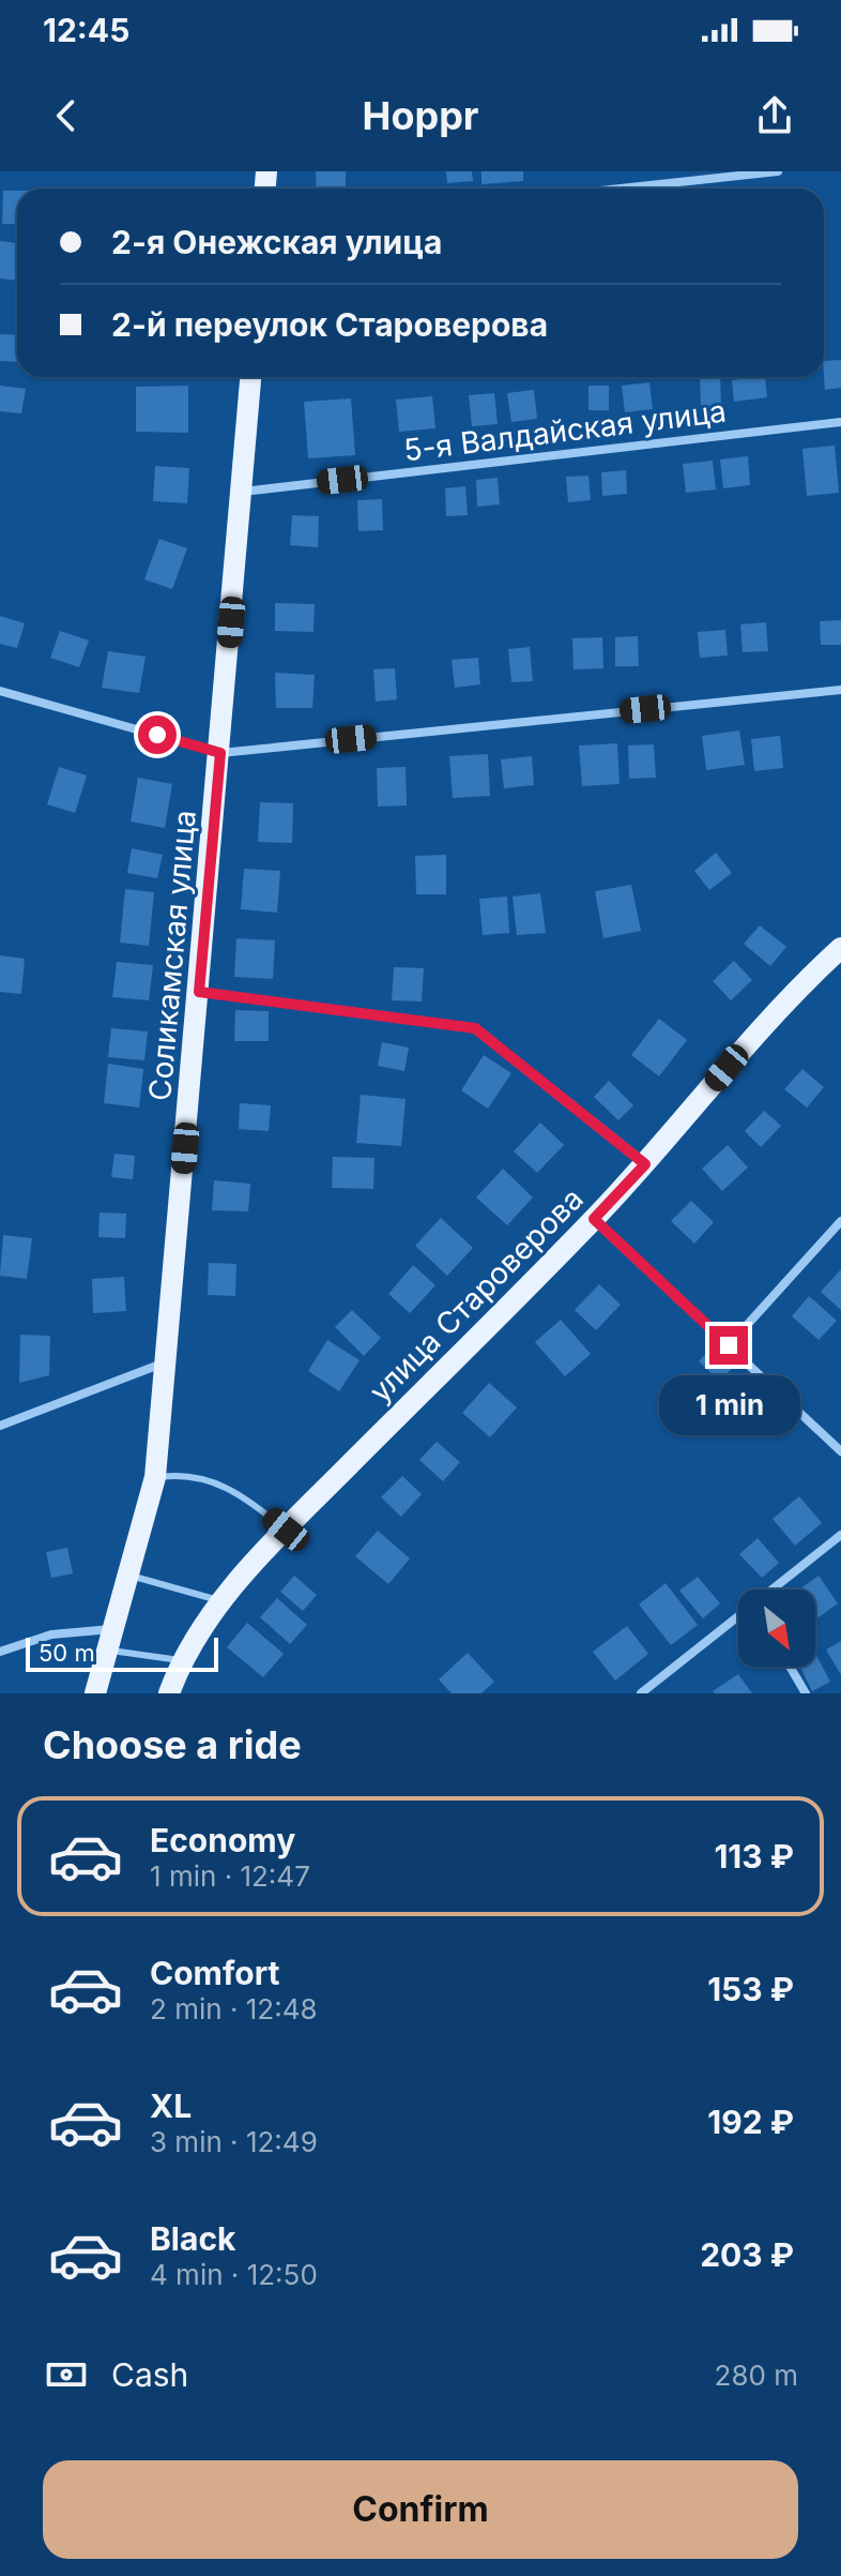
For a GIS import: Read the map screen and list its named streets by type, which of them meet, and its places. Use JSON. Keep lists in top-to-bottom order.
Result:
{
  "streets": {
    "main road": ["Соликамская улица", "улица Староверова"],
    "street": ["5-я Валдайская улица"]
  },
  "crossings": [
    ["5-я Валдайская улица", "Соликамская улица"]
  ],
  "scale_bar": "50 m",
  "north": "bottom right",
  "page": {
    "status": "12:45",
    "header": "Hoppr",
    "banner": ["2-я Онежская улица", "2-й переулок Староверова"],
    "bubble": "1 min",
    "scale": "50 m",
    "heading": "Choose a ride",
    "list": [
      {
        "name": "Economy",
        "note": "1 min · 12:47",
        "value": "113 ₽"
      },
      {
        "name": "Comfort",
        "note": "2 min · 12:48",
        "value": "153 ₽"
      },
      {
        "name": "XL",
        "note": "3 min · 12:49",
        "value": "192 ₽"
      },
      {
        "name": "Black",
        "note": "4 min · 12:50",
        "value": "203 ₽"
      }
    ],
    "pay": ["Cash", "280 m"],
    "buttons": "Confirm"
  }
}
